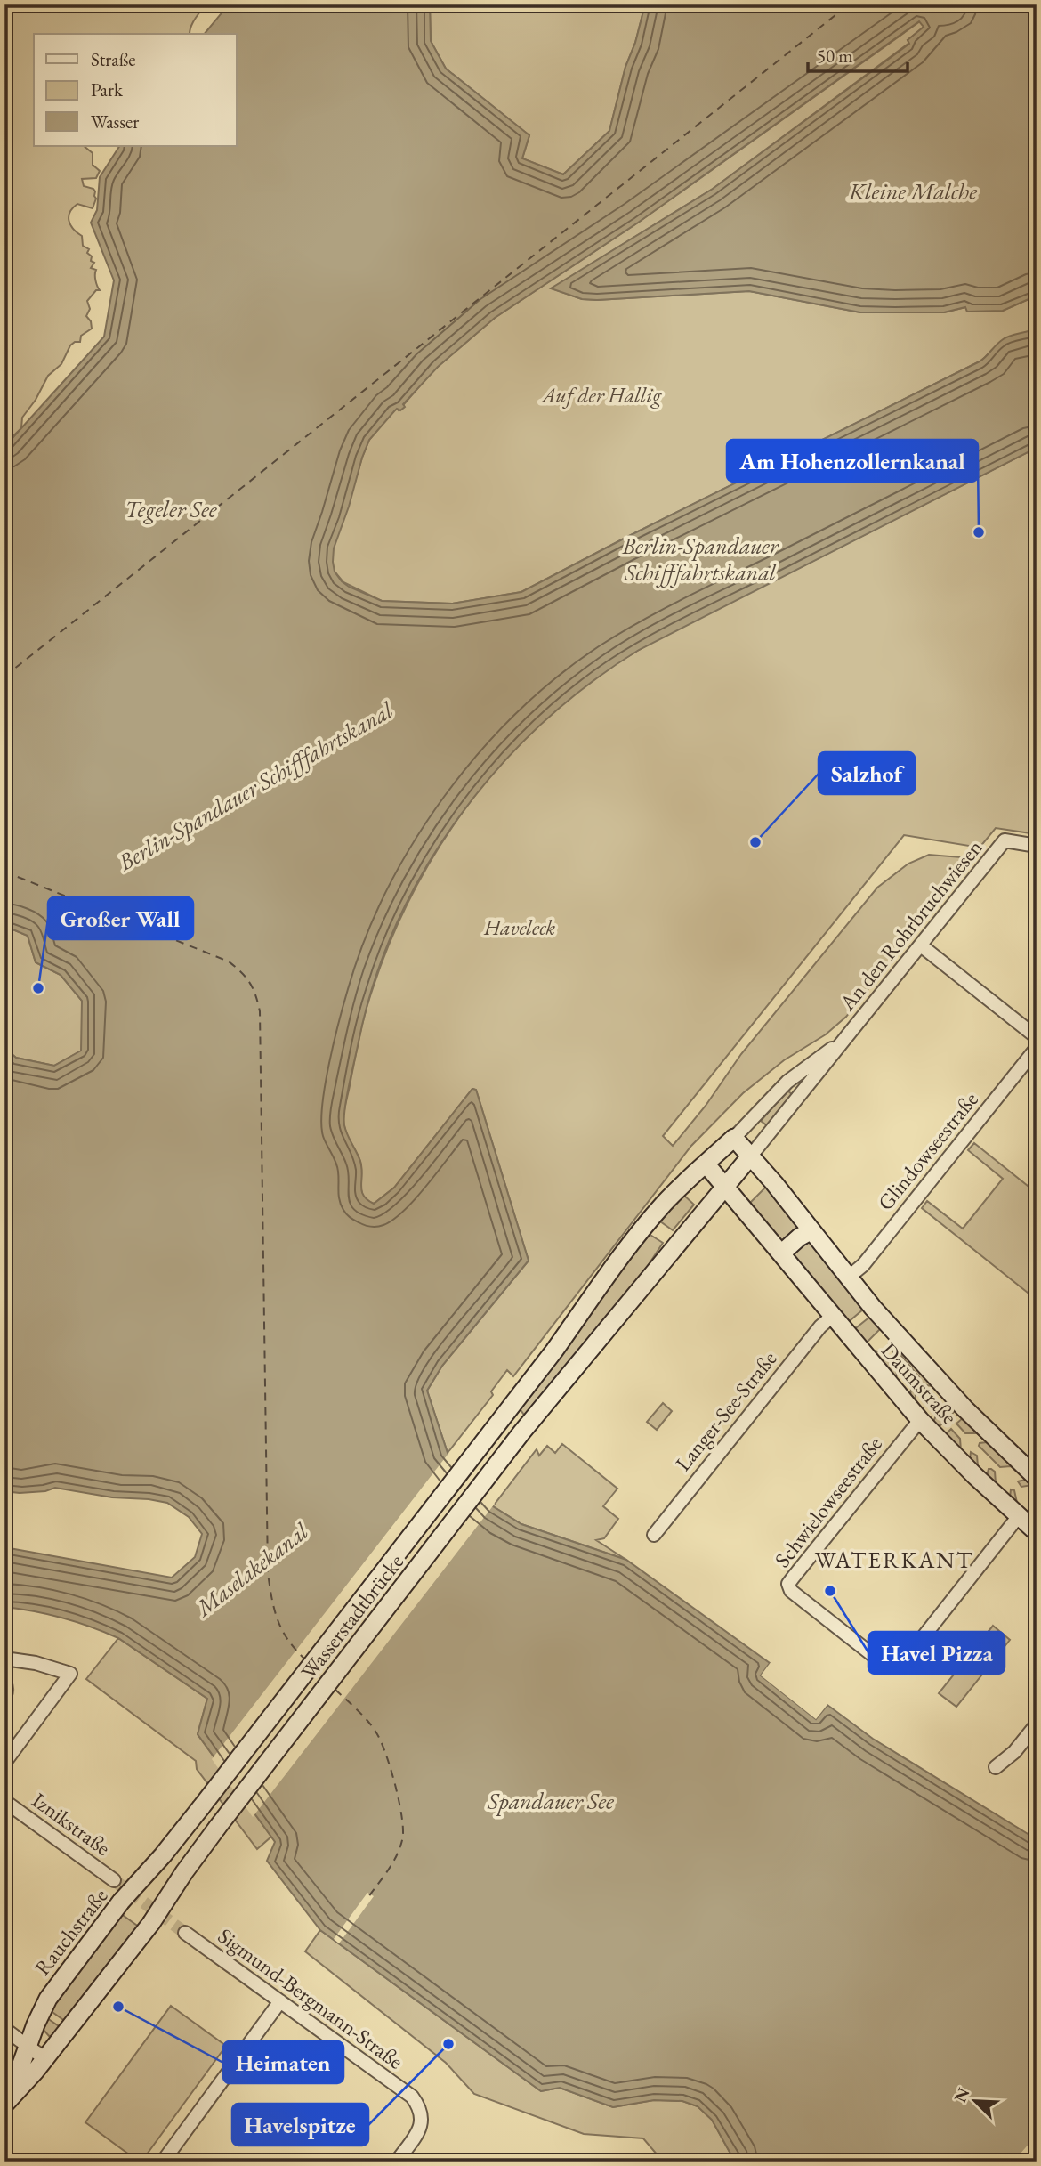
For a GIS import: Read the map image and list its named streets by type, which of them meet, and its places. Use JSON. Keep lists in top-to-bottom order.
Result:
{
  "streets": {
    "main road": ["Daumstraße", "Wasserstadtbrücke", "Rauchstraße"],
    "street": [
      "An den Rohrbruchwiesen",
      "Glindowseestraße",
      "Langer-See-Straße",
      "Schwielowseestraße",
      "Iznikstraße",
      "Sigmund-Bergmann-Straße"
    ]
  },
  "crossings": [
    ["An den Rohrbruchwiesen", "Daumstraße"],
    ["Glindowseestraße", "Daumstraße"],
    ["Daumstraße", "Langer-See-Straße"],
    ["Daumstraße", "Schwielowseestraße"],
    ["Daumstraße", "Wasserstadtbrücke"],
    ["Wasserstadtbrücke", "Rauchstraße"]
  ],
  "districts": ["WATERKANT"],
  "water": [
    "Kleine Malche",
    "Tegeler See",
    "Berlin-Spandauer Schifffahrtskanal",
    "Maselakekanal",
    "Spandauer See"
  ],
  "parks": ["Auf der Hallig", "Haveleck"],
  "places": [
    "Am Hohenzollernkanal",
    "Salzhof",
    "Großer Wall",
    "Havel Pizza",
    "Heimaten",
    "Havelspitze"
  ],
  "legend": ["Straße", "Park", "Wasser"],
  "scale_bar": "50 m",
  "north": "top left"
}
